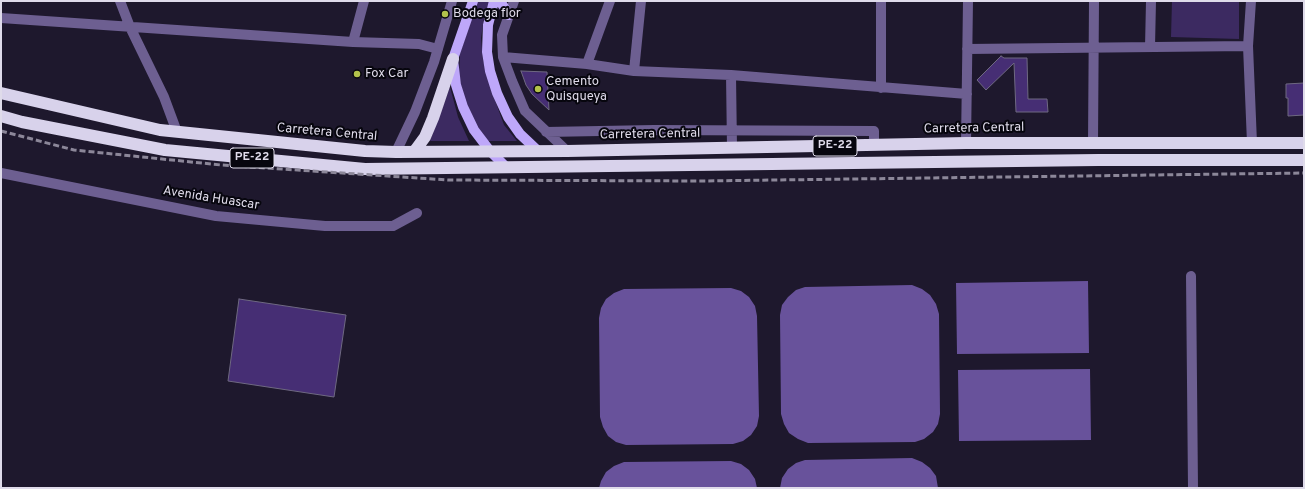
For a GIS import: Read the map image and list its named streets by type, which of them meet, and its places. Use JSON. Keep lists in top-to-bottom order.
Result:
{
  "streets": {
    "highway": ["Carretera Central", "PE-22"],
    "street": ["Avenida Huascar"]
  },
  "places": ["Bodega flor", "Fox Car", "Cemento Quisqueya"]
}
